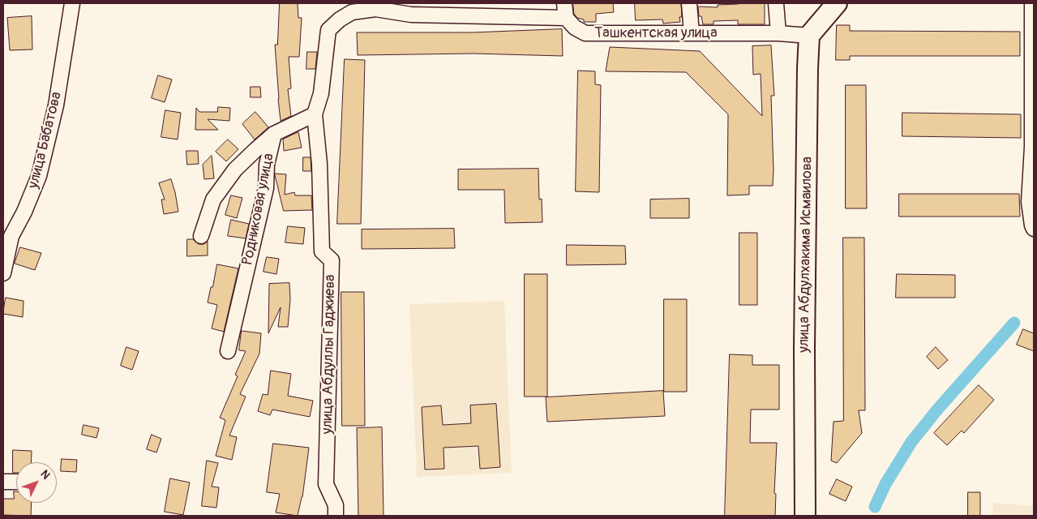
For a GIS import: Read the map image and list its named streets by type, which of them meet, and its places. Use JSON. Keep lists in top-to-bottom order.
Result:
{
  "streets": {
    "main road": ["улица Абдулхакима Исмаилова"],
    "street": [
      "Ташкентская улица",
      "улица Бабатова",
      "Родниковая улица",
      "улица Абдуллы Гаджиева"
    ]
  },
  "crossings": [
    ["Ташкентская улица", "улица Абдулхакима Исмаилова"],
    ["Родниковая улица", "улица Абдуллы Гаджиева"]
  ],
  "north": "top right"
}
